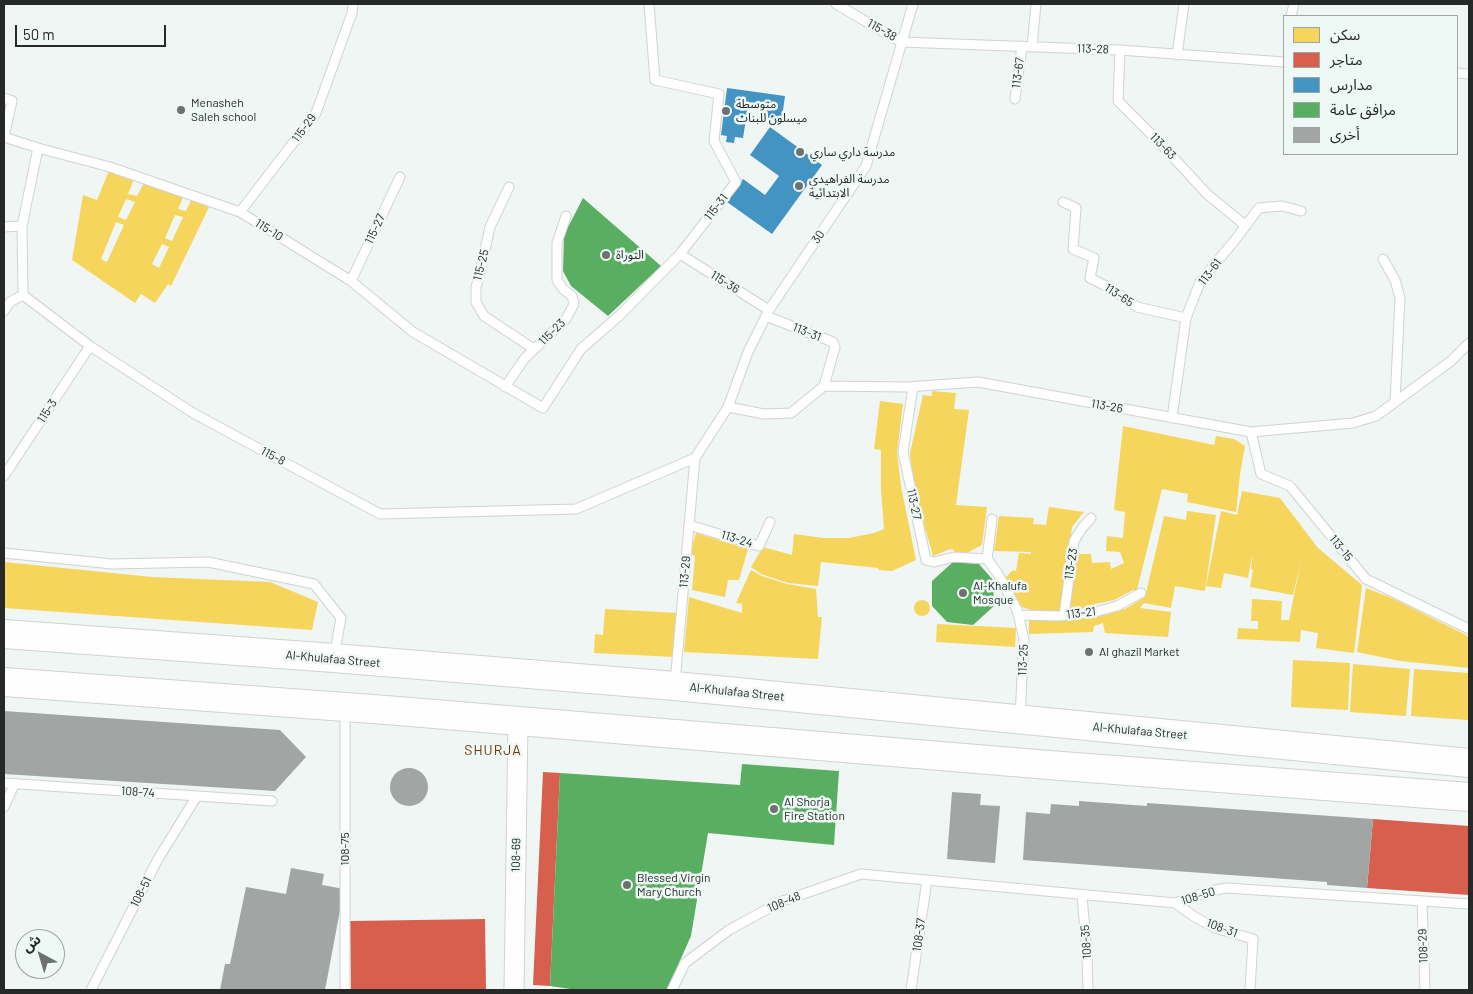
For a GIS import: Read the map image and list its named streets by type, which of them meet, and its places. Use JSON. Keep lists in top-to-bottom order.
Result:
{
  "streets": {
    "main road": ["Al-Khulafaa Street"],
    "street": ["108-69"],
    "lane": [
      "115-38",
      "113-28",
      "113-67",
      "115-29",
      "113-63",
      "115-31",
      "115-27",
      "115-10",
      "30",
      "115-25",
      "113-61",
      "115-36",
      "113-65",
      "115-23",
      "113-31",
      "113-26",
      "115-3",
      "115-8",
      "113-27",
      "113-24",
      "113-15",
      "113-23",
      "113-29",
      "113-21",
      "113-25",
      "108-74",
      "108-75",
      "108-51",
      "108-50",
      "108-48",
      "108-31",
      "108-37",
      "108-35",
      "108-29"
    ]
  },
  "crossings": [
    ["115-38", "113-28"],
    ["115-38", "30"],
    ["113-28", "113-67"],
    ["113-28", "113-63"],
    ["113-28", "30"],
    ["115-29", "115-10"],
    ["113-63", "113-61"],
    ["115-31", "115-10"],
    ["115-31", "115-36"],
    ["115-27", "115-10"],
    ["115-10", "115-23"],
    ["30", "115-36"],
    ["30", "113-31"],
    ["30", "115-8"],
    ["30", "113-29"],
    ["115-25", "115-23"],
    ["113-61", "113-65"],
    ["113-61", "113-26"],
    ["115-36", "113-31"],
    ["113-31", "113-26"],
    ["113-26", "113-27"],
    ["113-26", "113-15"],
    ["115-3", "115-8"],
    ["115-8", "113-29"],
    ["113-27", "113-25"],
    ["113-24", "113-29"],
    ["113-23", "113-21"],
    ["113-29", "Al-Khulafaa Street"],
    ["113-21", "113-25"],
    ["Al-Khulafaa Street", "113-25"],
    ["108-74", "108-51"],
    ["108-50", "108-48"],
    ["108-50", "108-31"],
    ["108-50", "108-37"],
    ["108-50", "108-35"],
    ["108-50", "108-29"],
    ["108-48", "108-37"]
  ],
  "districts": ["SHURJA"],
  "places": [
    "Menasheh Saleh school",
    "متوسطة ميسلون للبنات",
    "مدرسة داري ساري",
    "مدرسة الفراهيدي الابتدائية",
    "التوراة",
    "Al-Khalufa Mosque",
    "Al ghazil Market",
    "Al Shorja Fire Station",
    "Blessed Virgin Mary Church"
  ],
  "legend": [
    "سكن",
    "متاجر",
    "مدارس",
    "مرافق عامة",
    "أخرى"
  ],
  "scale_bar": "50 m",
  "north": "top left"
}
